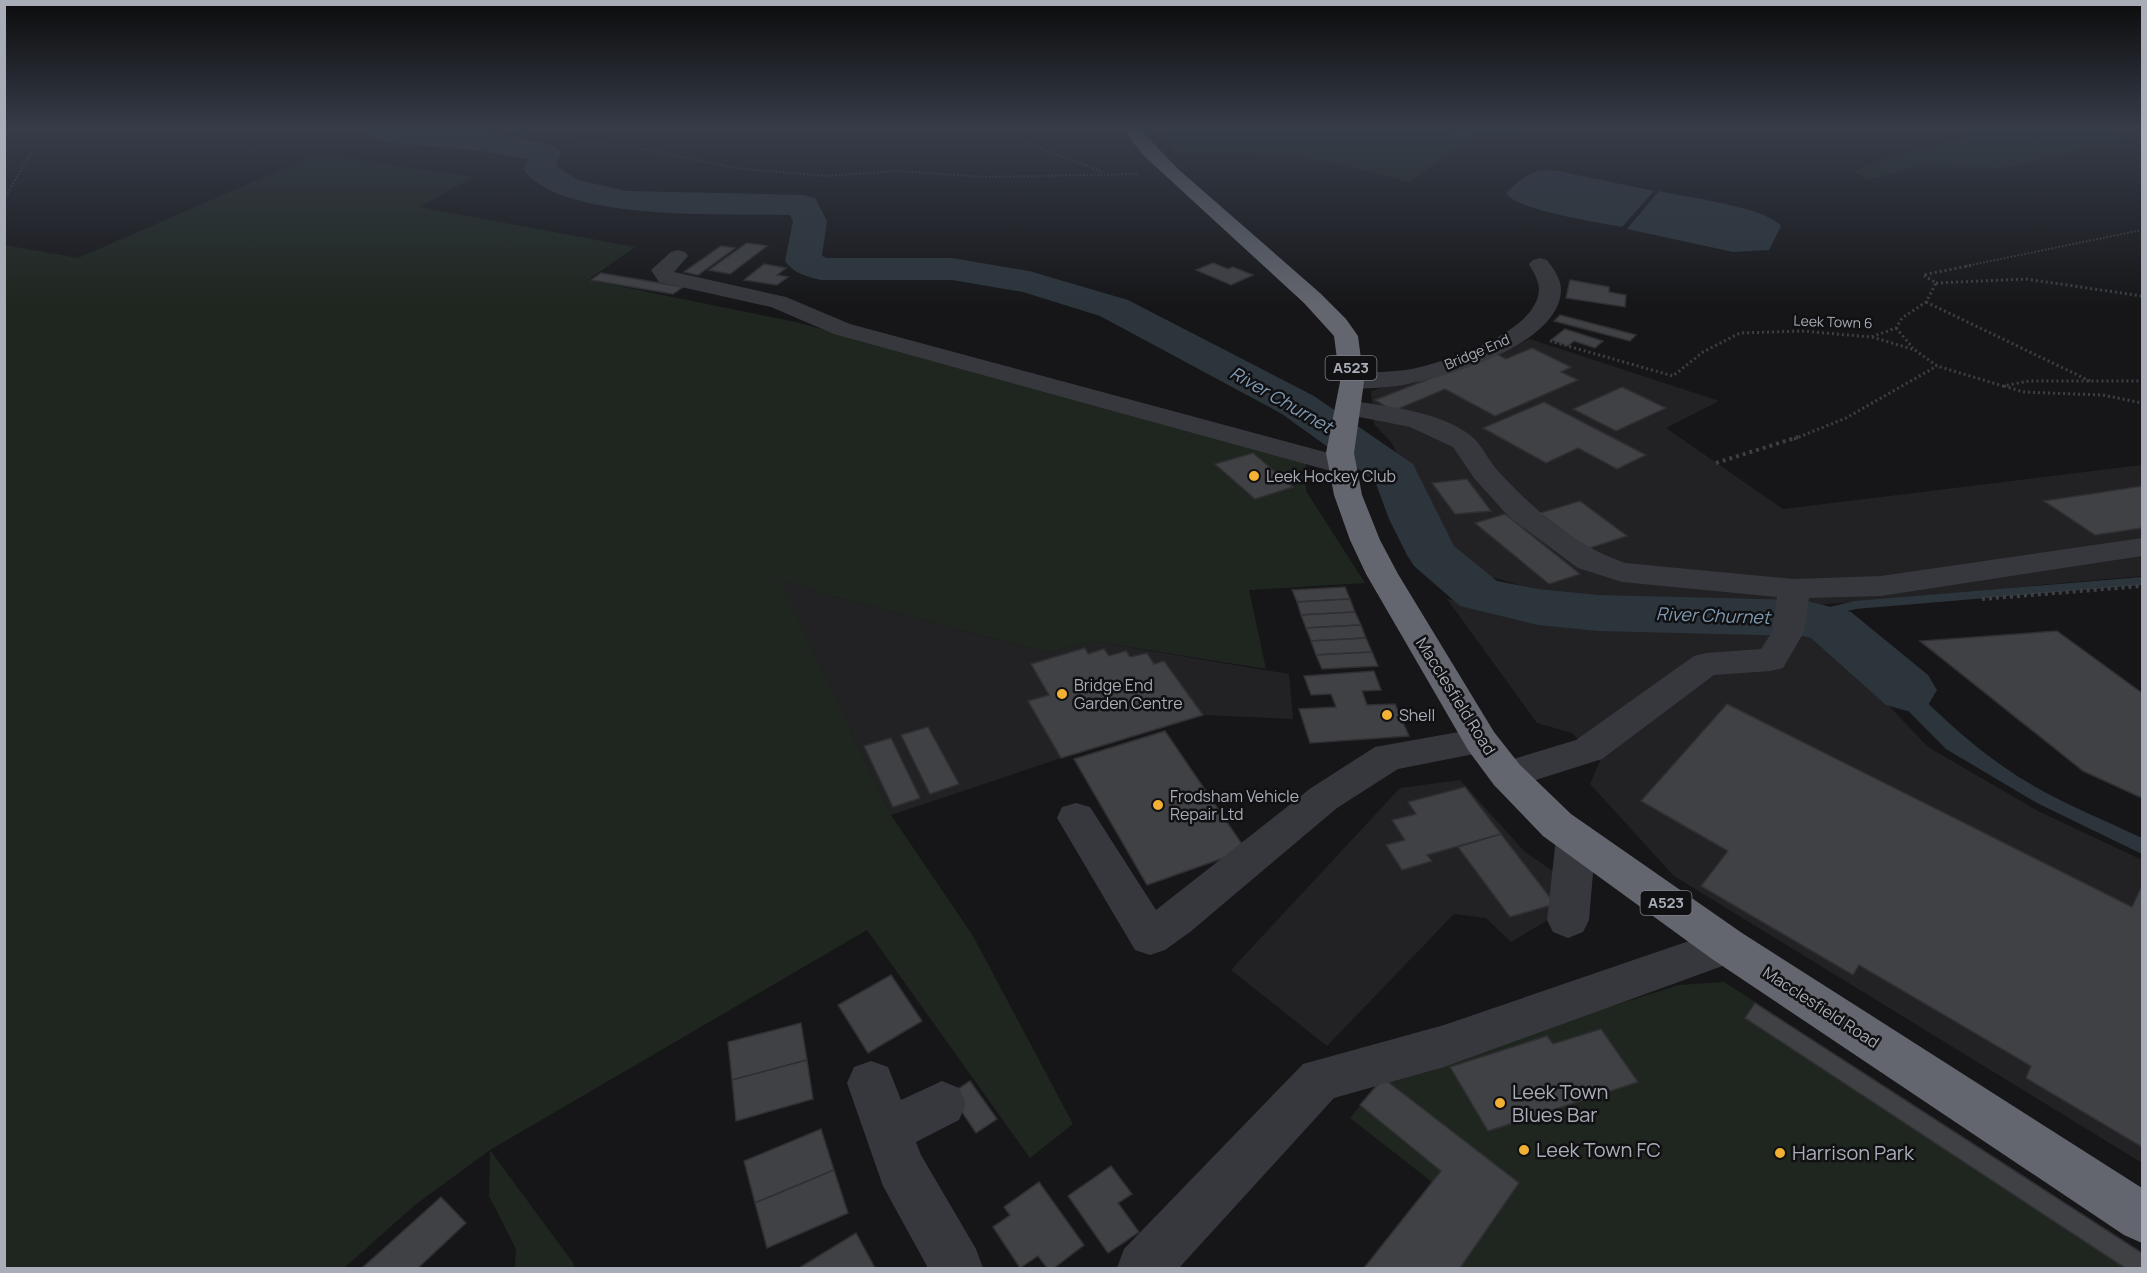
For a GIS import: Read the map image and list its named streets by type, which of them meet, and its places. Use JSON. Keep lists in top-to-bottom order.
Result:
{
  "streets": {
    "highway": ["A523", "Macclesfield Road"],
    "street": ["Bridge End"],
    "path": ["Leek Town 6"]
  },
  "crossings": [
    ["Leek Town 6", "Bridge End"],
    ["Bridge End", "Macclesfield Road"]
  ],
  "water": ["River Churnet"],
  "places": [
    "Leek Hockey Club",
    "Bridge End Garden Centre",
    "Shell",
    "Frodsham Vehicle Repair Ltd",
    "Leek Town Blues Bar",
    "Leek Town FC",
    "Harrison Park"
  ]
}
